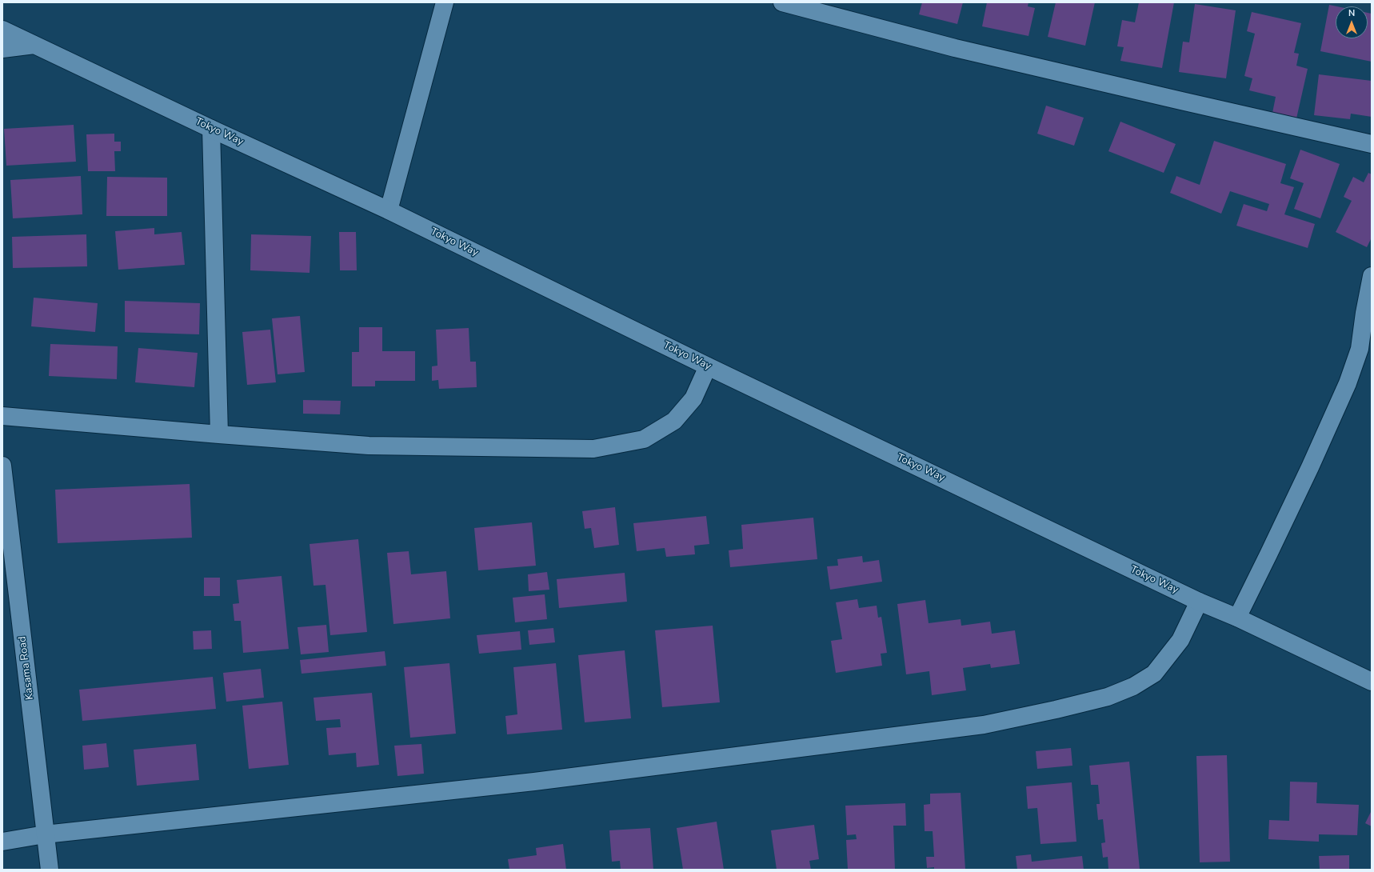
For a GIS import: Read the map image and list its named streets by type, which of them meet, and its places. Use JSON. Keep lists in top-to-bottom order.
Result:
{
  "streets": {
    "street": ["Tokyo Way", "Kasama Road"]
  },
  "north": "top"
}
